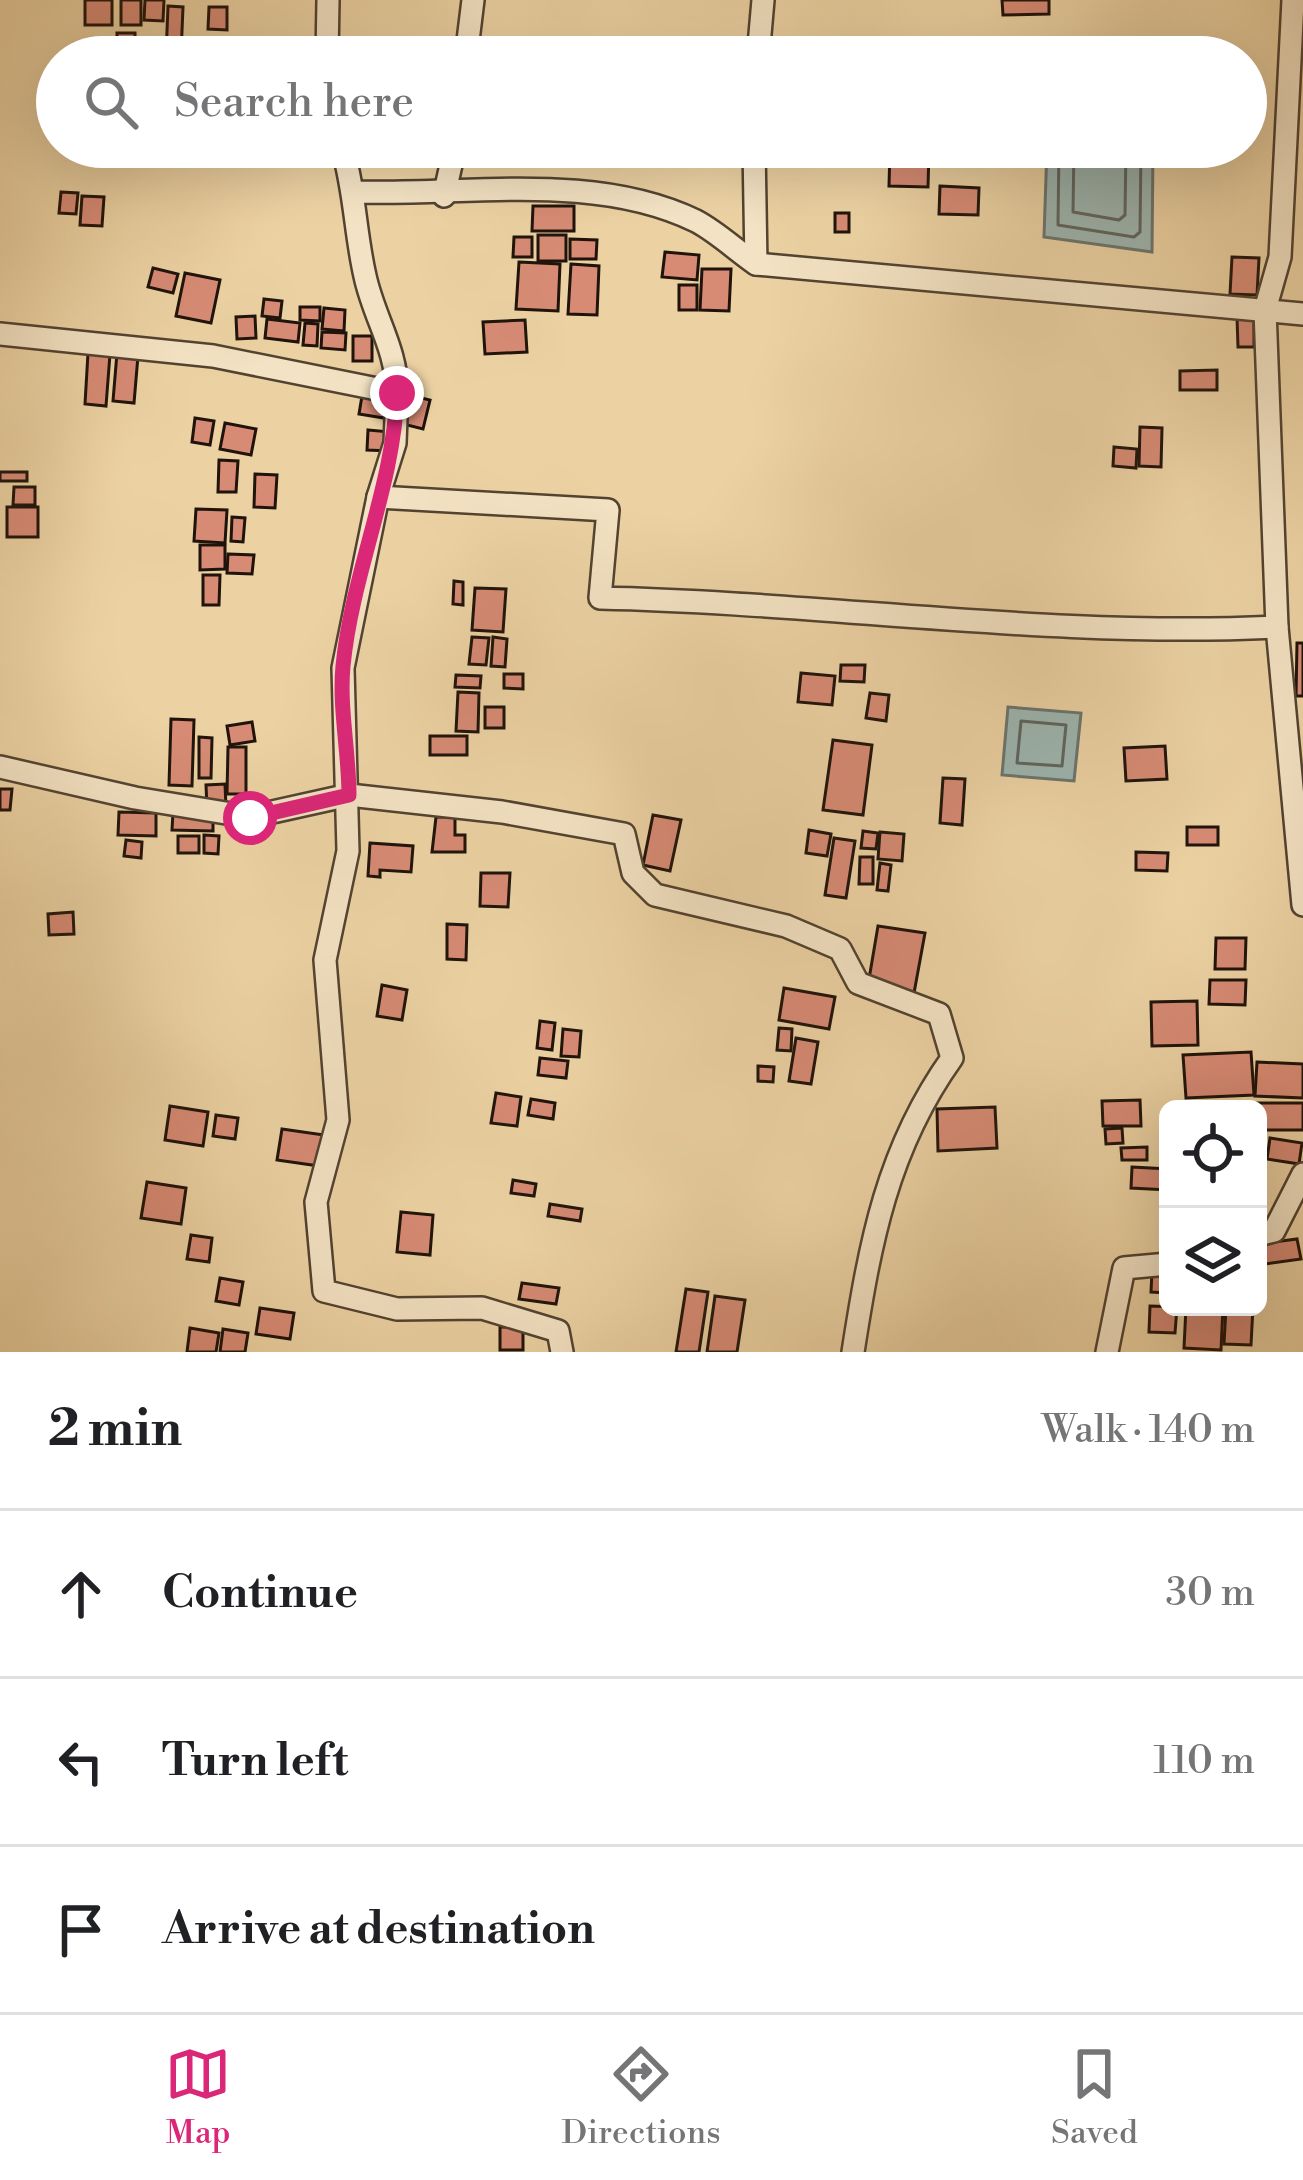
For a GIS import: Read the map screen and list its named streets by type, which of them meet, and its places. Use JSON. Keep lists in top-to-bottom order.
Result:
{
  "page": {
    "search": "Search here",
    "heading": ["2 min", "Walk · 140 m"],
    "list": [
      ["Continue", "30 m"],
      ["Turn left", "110 m"],
      "Arrive at destination"
    ],
    "nav": ["Map", "Directions", "Saved"]
  }
}
